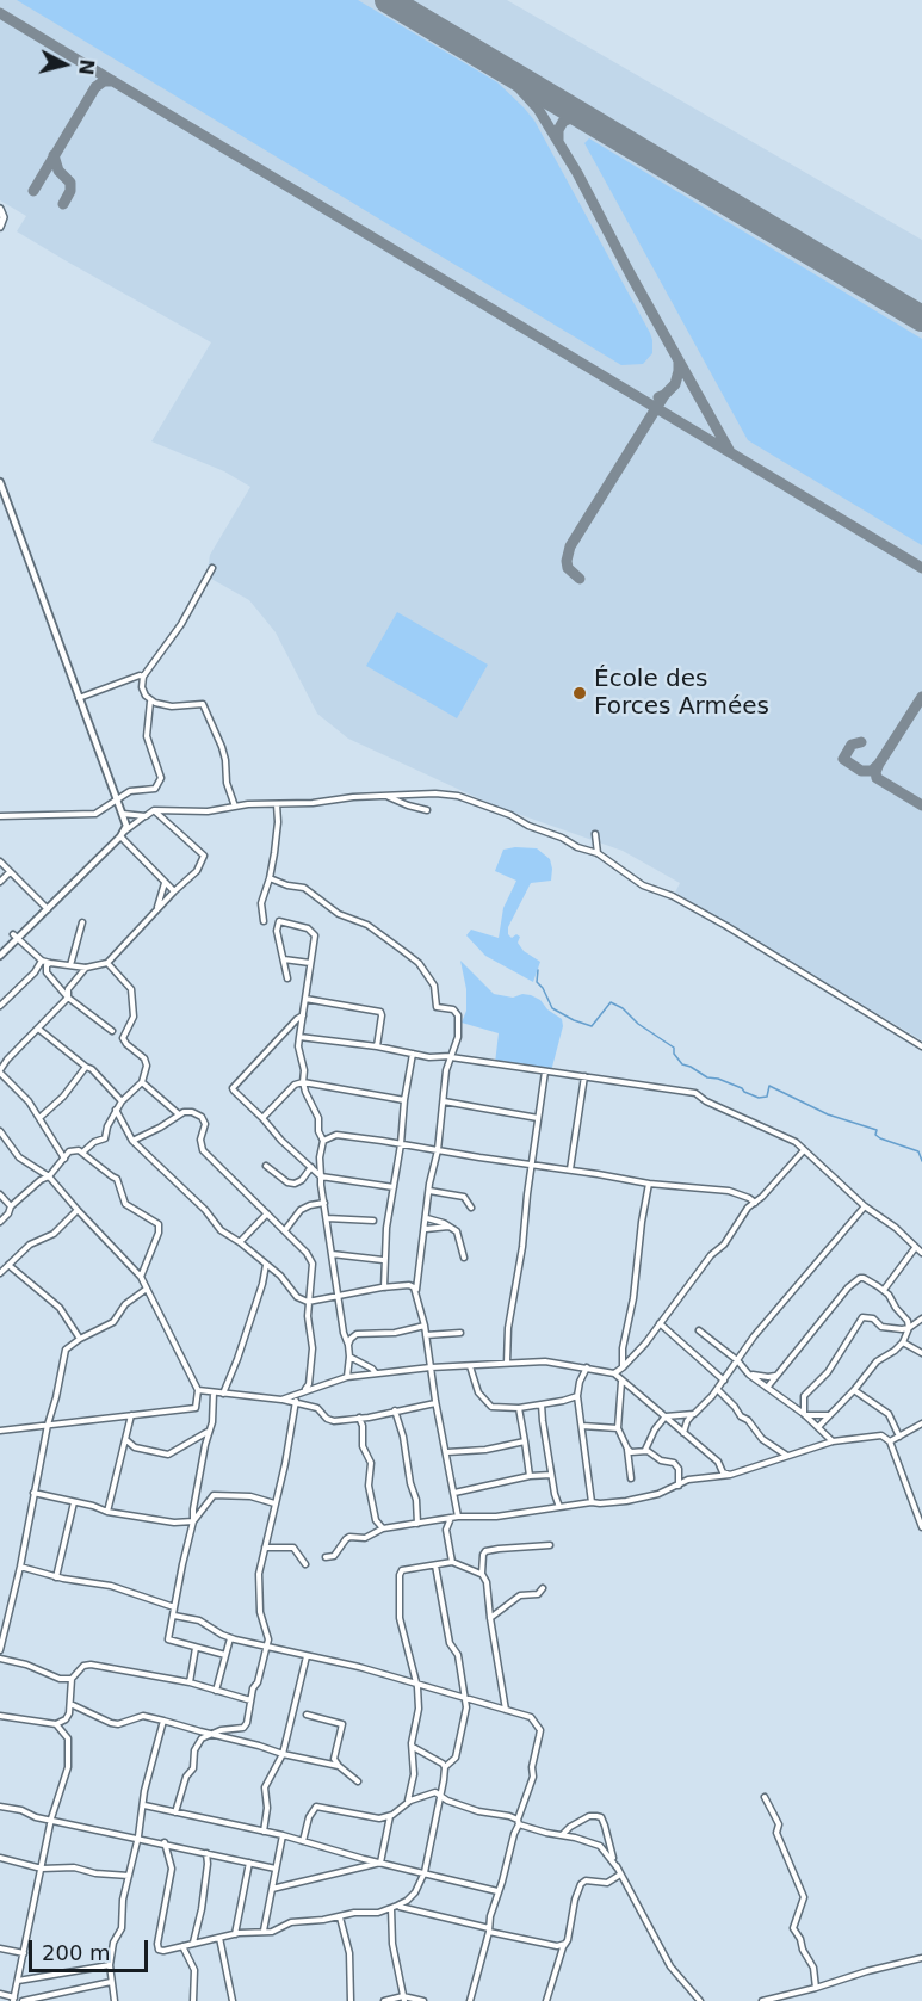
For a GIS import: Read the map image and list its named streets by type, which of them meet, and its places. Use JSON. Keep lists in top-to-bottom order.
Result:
{
  "places": ["École des Forces Armées"],
  "scale_bar": "200 m",
  "north": "right"
}
